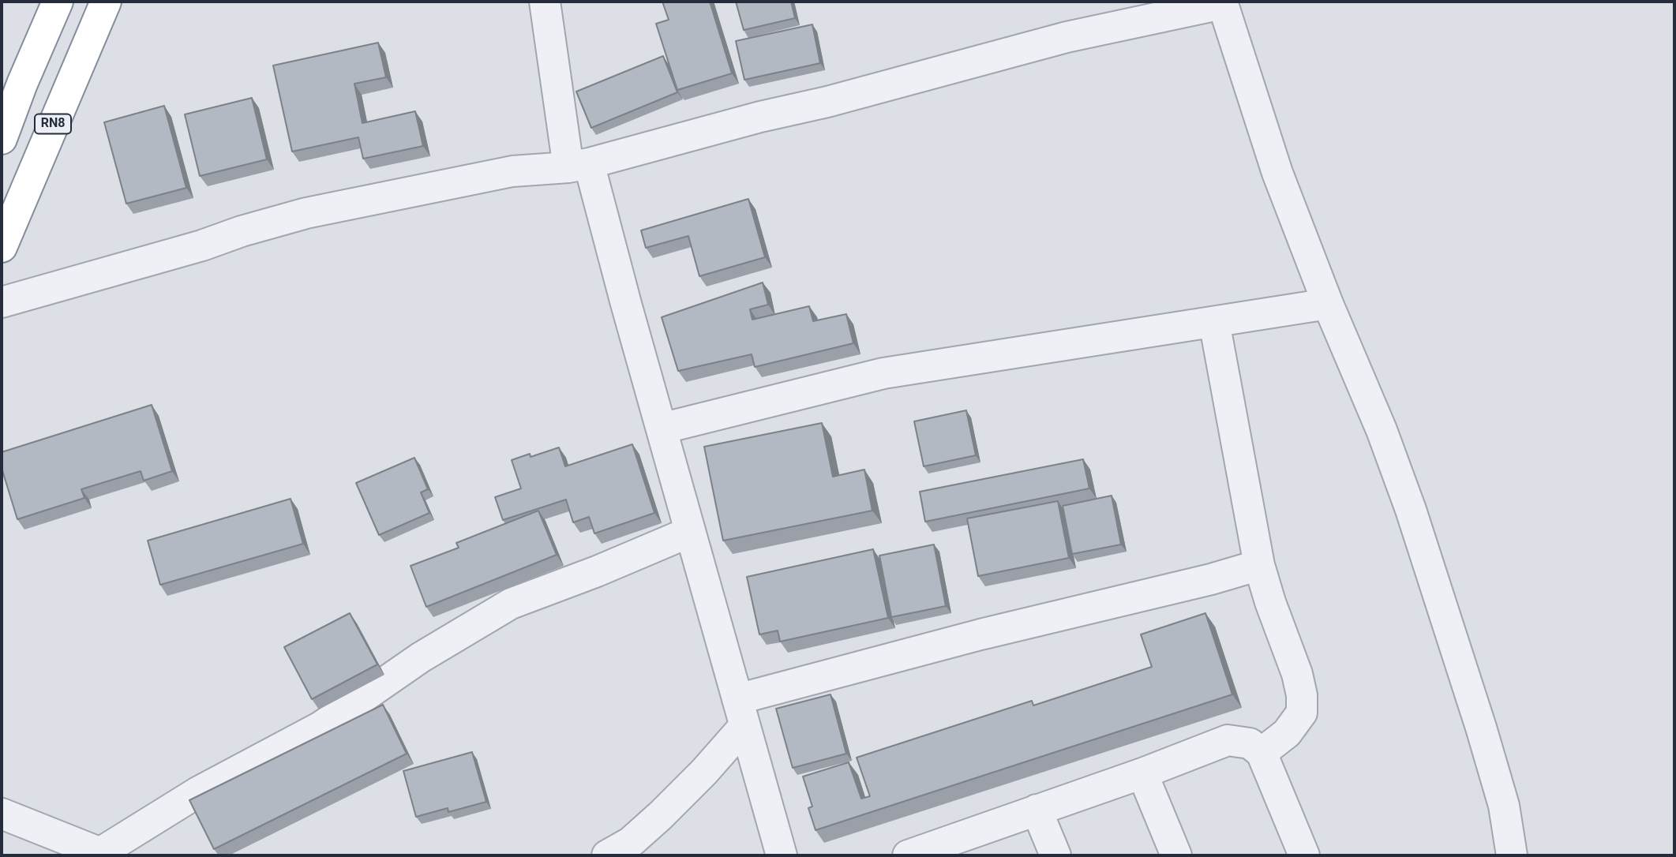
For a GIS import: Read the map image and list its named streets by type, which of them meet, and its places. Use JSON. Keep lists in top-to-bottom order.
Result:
{
  "streets": {
    "highway": ["RN8"]
  }
}
